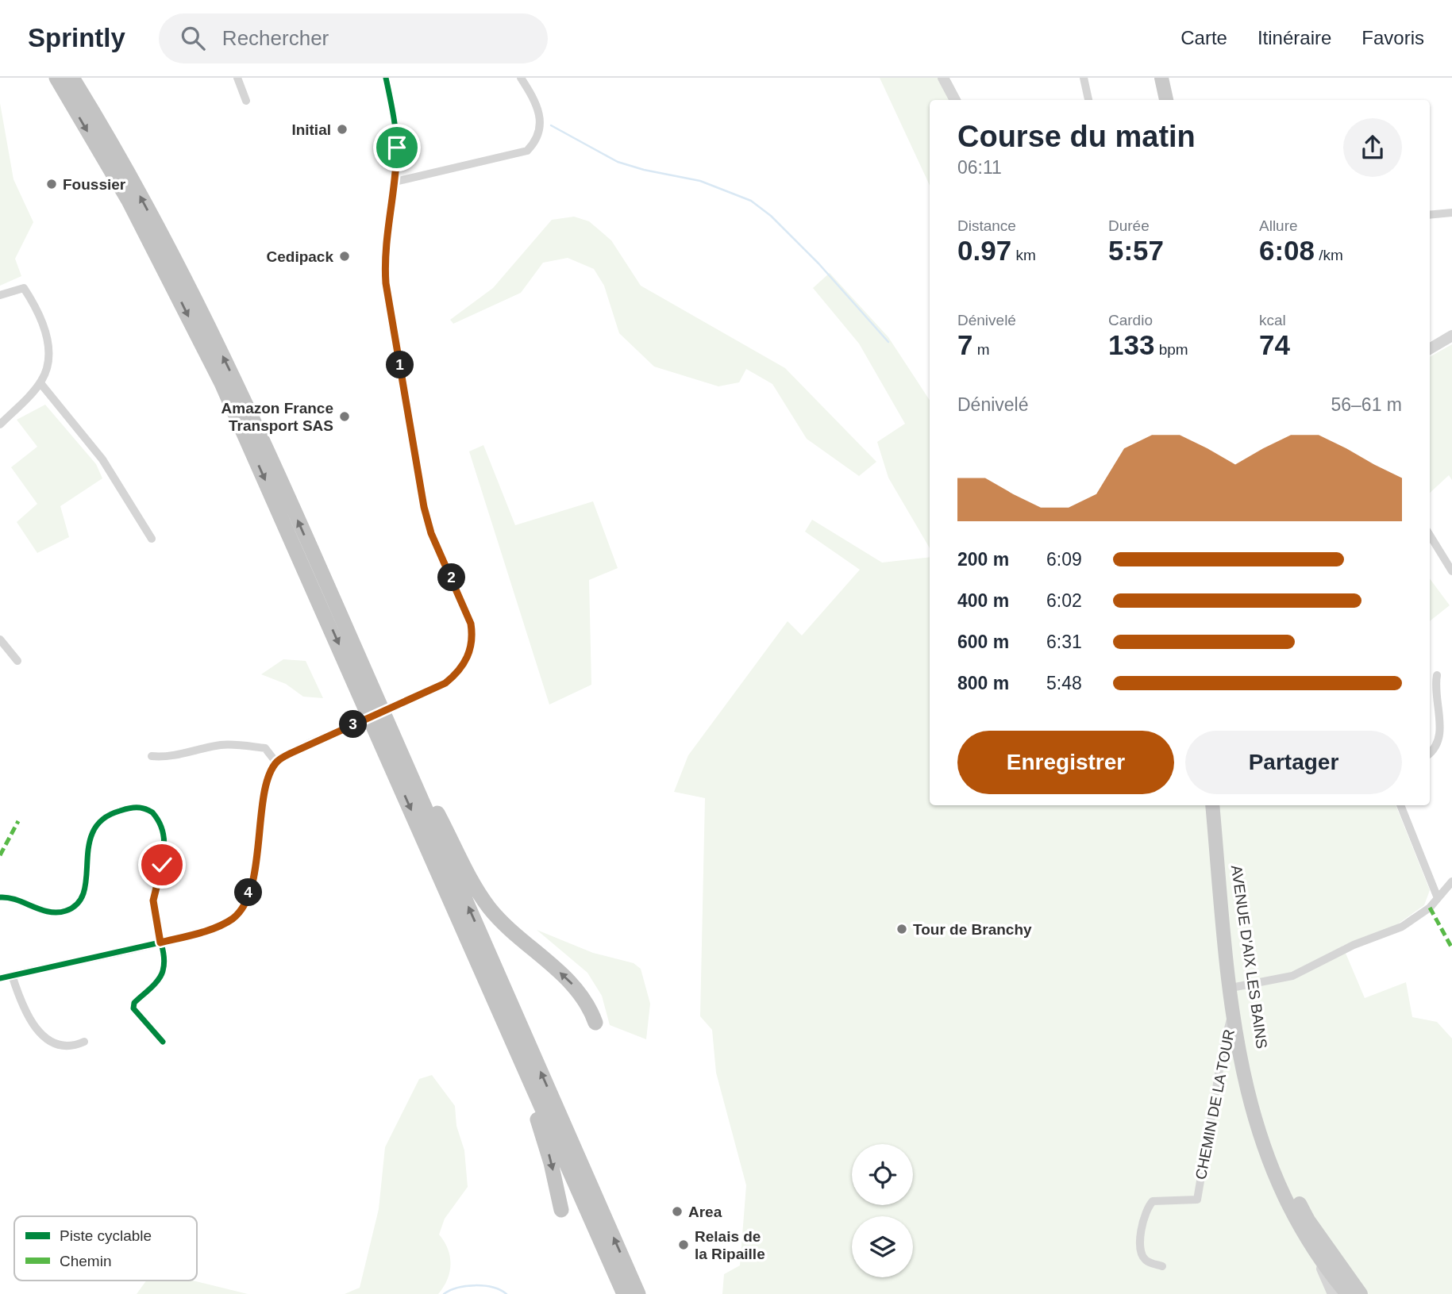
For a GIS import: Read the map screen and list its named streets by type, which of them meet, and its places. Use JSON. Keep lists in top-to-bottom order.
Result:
{
  "streets": {
    "main road": ["AVENUE D'AIX LES BAINS"],
    "street": ["CHEMIN DE LA TOUR"]
  },
  "crossings": [
    ["AVENUE D'AIX LES BAINS", "CHEMIN DE LA TOUR"]
  ],
  "places": [
    "Initial",
    "Foussier",
    "Cedipack",
    "Amazon France Transport SAS",
    "Tour de Branchy",
    "Area",
    "Relais de la Ripaille"
  ],
  "legend": ["Piste cyclable", "Chemin"],
  "page": {
    "header": "Sprintly",
    "search": "Rechercher",
    "nav": ["Carte", "Itinéraire", "Favoris"],
    "heading": ["Course du matin", "06:11"],
    "stats": [
      ["Distance", "0.97 km"],
      ["Durée", "5:57"],
      ["Allure", "6:08 /km"],
      ["Dénivelé", "7 m"],
      ["Cardio", "133 bpm"],
      ["kcal", "74"]
    ],
    "pins": [
      "1",
      "2",
      "3",
      "4"
    ],
    "chart": ["Dénivelé", "56–61 m"],
    "list": [
      {
        "name": "200 m",
        "note": "6:09"
      },
      {
        "name": "400 m",
        "note": "6:02"
      },
      {
        "name": "600 m",
        "note": "6:31"
      },
      {
        "name": "800 m",
        "note": "5:48"
      }
    ],
    "buttons": ["Enregistrer", "Partager"]
  }
}
